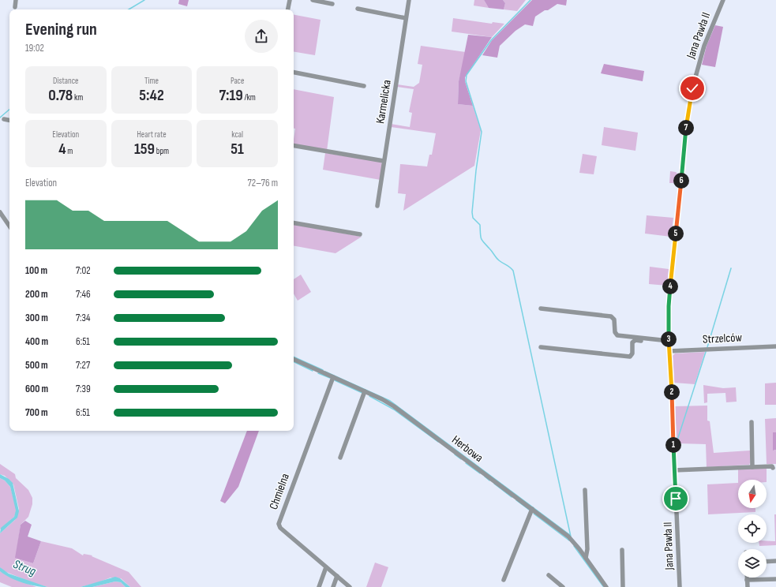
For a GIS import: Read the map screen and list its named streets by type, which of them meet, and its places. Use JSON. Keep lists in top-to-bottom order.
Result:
{
  "streets": {
    "street": [
      "Jana Pawła II",
      "Karmelicka",
      "Strzelców",
      "Herbowa",
      "Chmielna"
    ]
  },
  "crossings": [
    ["Jana Pawła II", "Strzelców"],
    ["Herbowa", "Chmielna"]
  ],
  "water": ["Strug"],
  "north": "bottom",
  "page": {
    "heading": ["Evening run", "19:02"],
    "stats": [
      ["Distance", "0.78 km"],
      ["Time", "5:42"],
      ["Pace", "7:19 /km"],
      ["Elevation", "4 m"],
      ["Heart rate", "159 bpm"],
      ["kcal", "51"]
    ],
    "pins": [
      "7",
      "6",
      "5",
      "4",
      "3",
      "2",
      "1"
    ],
    "chart": ["Elevation", "72–76 m"],
    "list": [
      {
        "name": "100 m",
        "note": "7:02"
      },
      {
        "name": "200 m",
        "note": "7:46"
      },
      {
        "name": "300 m",
        "note": "7:34"
      },
      {
        "name": "400 m",
        "note": "6:51"
      },
      {
        "name": "500 m",
        "note": "7:27"
      },
      {
        "name": "600 m",
        "note": "7:39"
      },
      {
        "name": "700 m",
        "note": "6:51"
      }
    ]
  }
}
